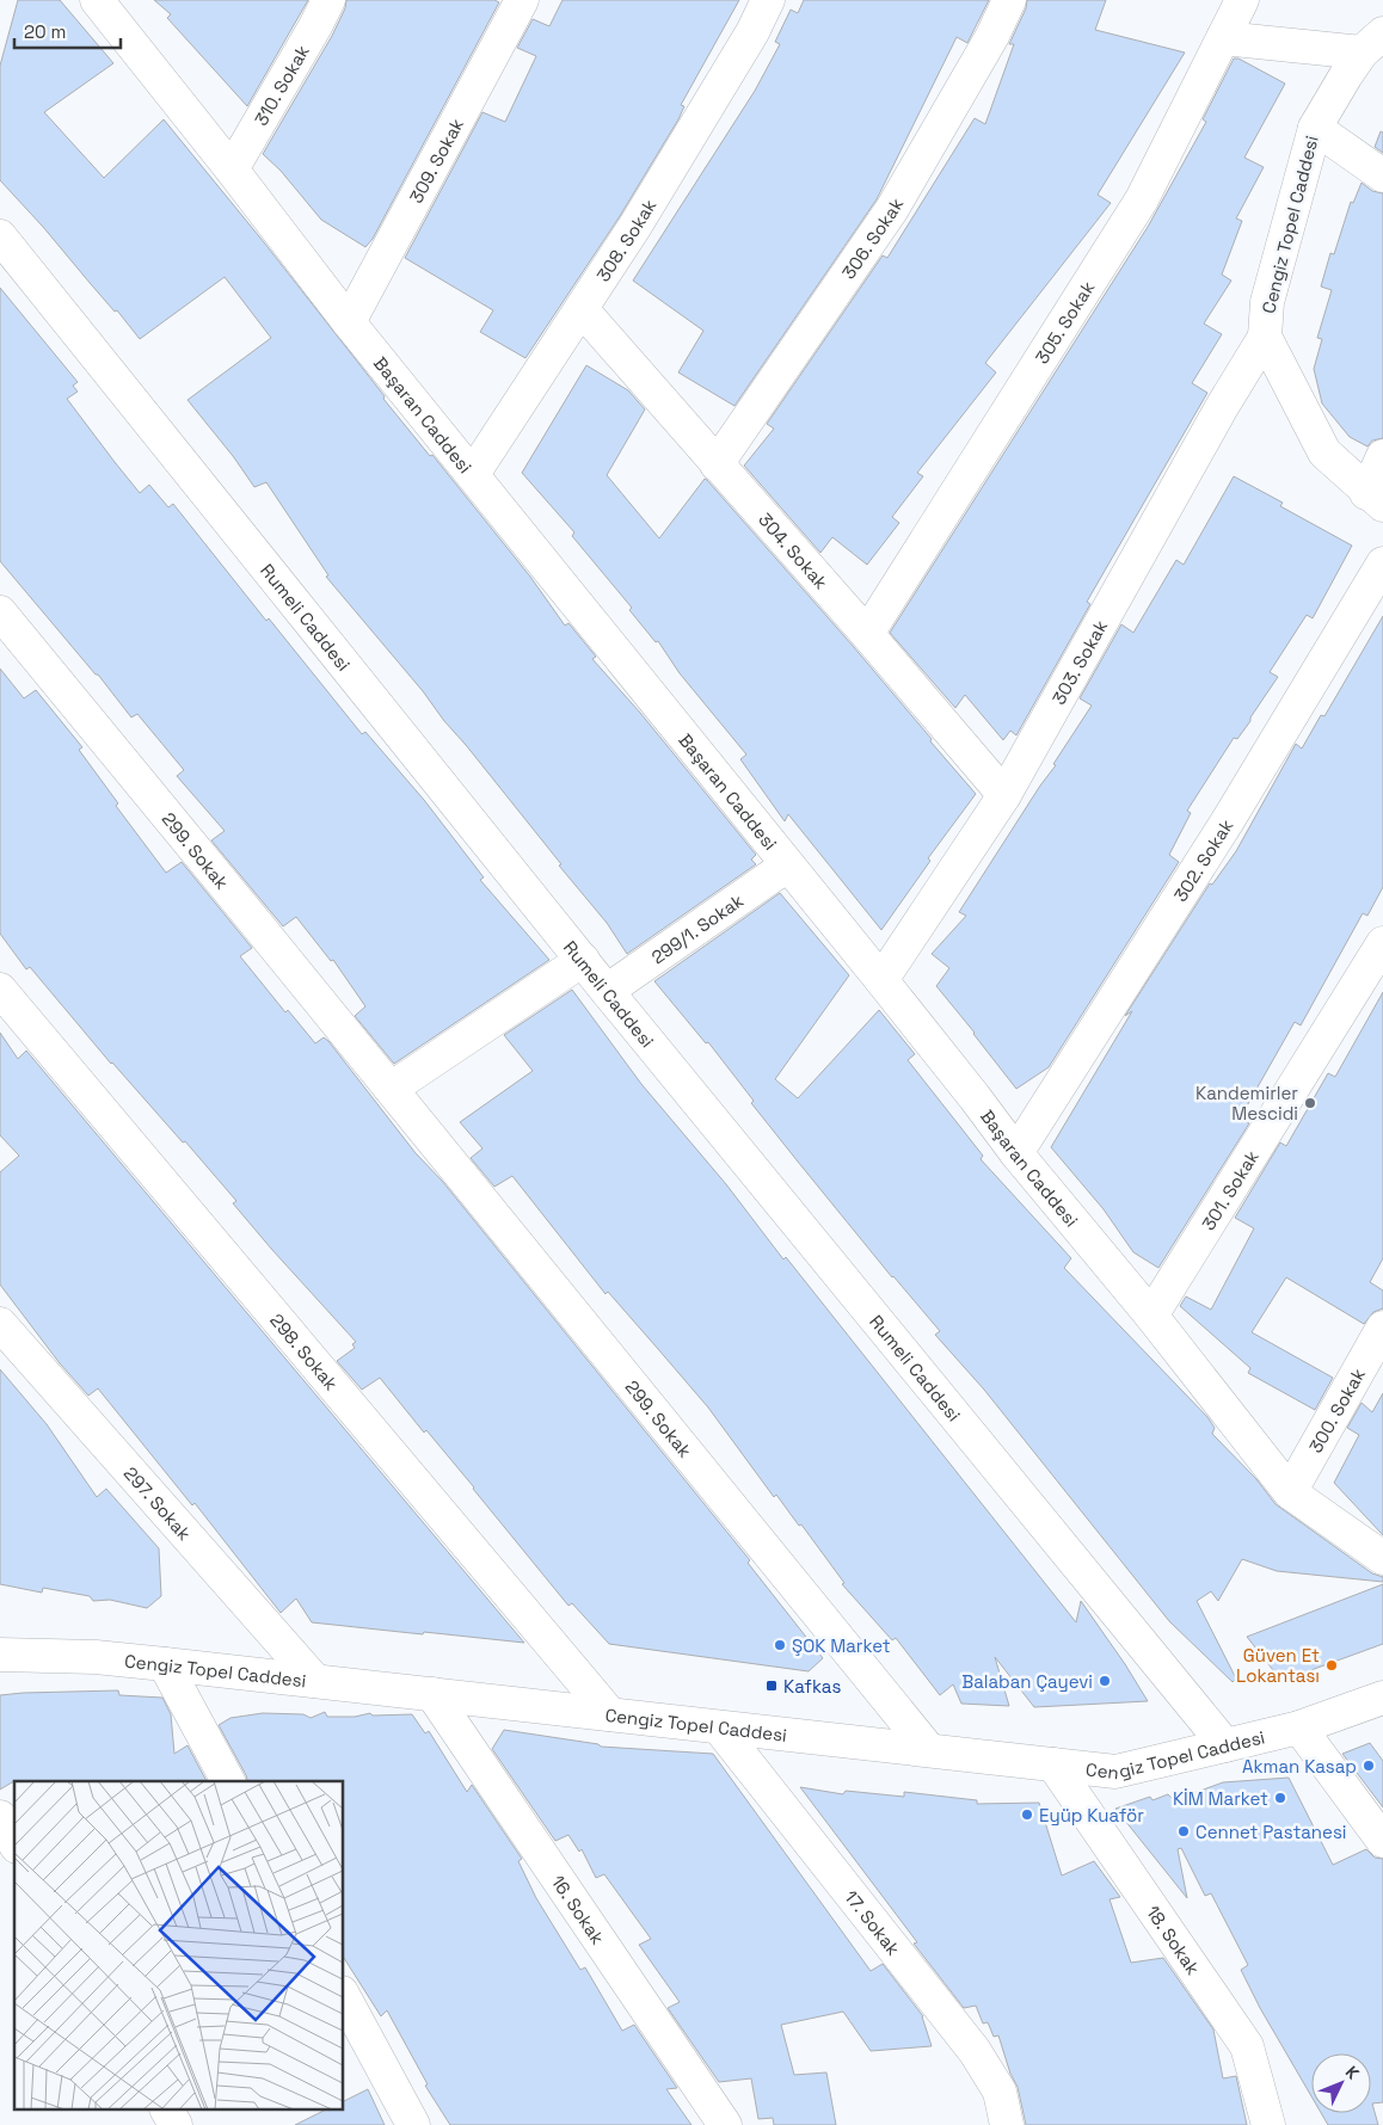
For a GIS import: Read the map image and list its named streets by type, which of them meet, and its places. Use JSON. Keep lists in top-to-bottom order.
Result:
{
  "streets": {
    "street": [
      "310. Sokak",
      "309. Sokak",
      "Cengiz Topel Caddesi",
      "306. Sokak",
      "308. Sokak",
      "305. Sokak",
      "Başaran Caddesi",
      "304. Sokak",
      "Rumeli Caddesi",
      "303. Sokak",
      "299. Sokak",
      "302. Sokak",
      "299/1. Sokak",
      "301. Sokak",
      "298. Sokak",
      "300. Sokak",
      "297. Sokak",
      "16. Sokak",
      "17. Sokak",
      "18. Sokak"
    ]
  },
  "crossings": [
    ["310. Sokak", "Başaran Caddesi"],
    ["309. Sokak", "Başaran Caddesi"],
    ["Cengiz Topel Caddesi", "Rumeli Caddesi"],
    ["Cengiz Topel Caddesi", "303. Sokak"],
    ["Cengiz Topel Caddesi", "299. Sokak"],
    ["Cengiz Topel Caddesi", "298. Sokak"],
    ["Cengiz Topel Caddesi", "297. Sokak"],
    ["Cengiz Topel Caddesi", "16. Sokak"],
    ["Cengiz Topel Caddesi", "17. Sokak"],
    ["Cengiz Topel Caddesi", "18. Sokak"],
    ["306. Sokak", "304. Sokak"],
    ["308. Sokak", "Başaran Caddesi"],
    ["308. Sokak", "304. Sokak"],
    ["305. Sokak", "304. Sokak"],
    ["Başaran Caddesi", "303. Sokak"],
    ["Başaran Caddesi", "302. Sokak"],
    ["Başaran Caddesi", "299/1. Sokak"],
    ["Başaran Caddesi", "301. Sokak"],
    ["Başaran Caddesi", "300. Sokak"],
    ["304. Sokak", "303. Sokak"],
    ["Rumeli Caddesi", "299/1. Sokak"]
  ],
  "places": {
    "other": [
      "Kandemirler Mescidi",
      "ŞOK Market",
      "Güven Et Lokantası",
      "Balaban Çayevi",
      "Akman Kasap",
      "KİM Market",
      "Eyüp Kuaför",
      "Cennet Pastanesi"
    ],
    "transit": ["Kafkas"]
  },
  "scale_bar": "20 m",
  "north": "top right"
}
